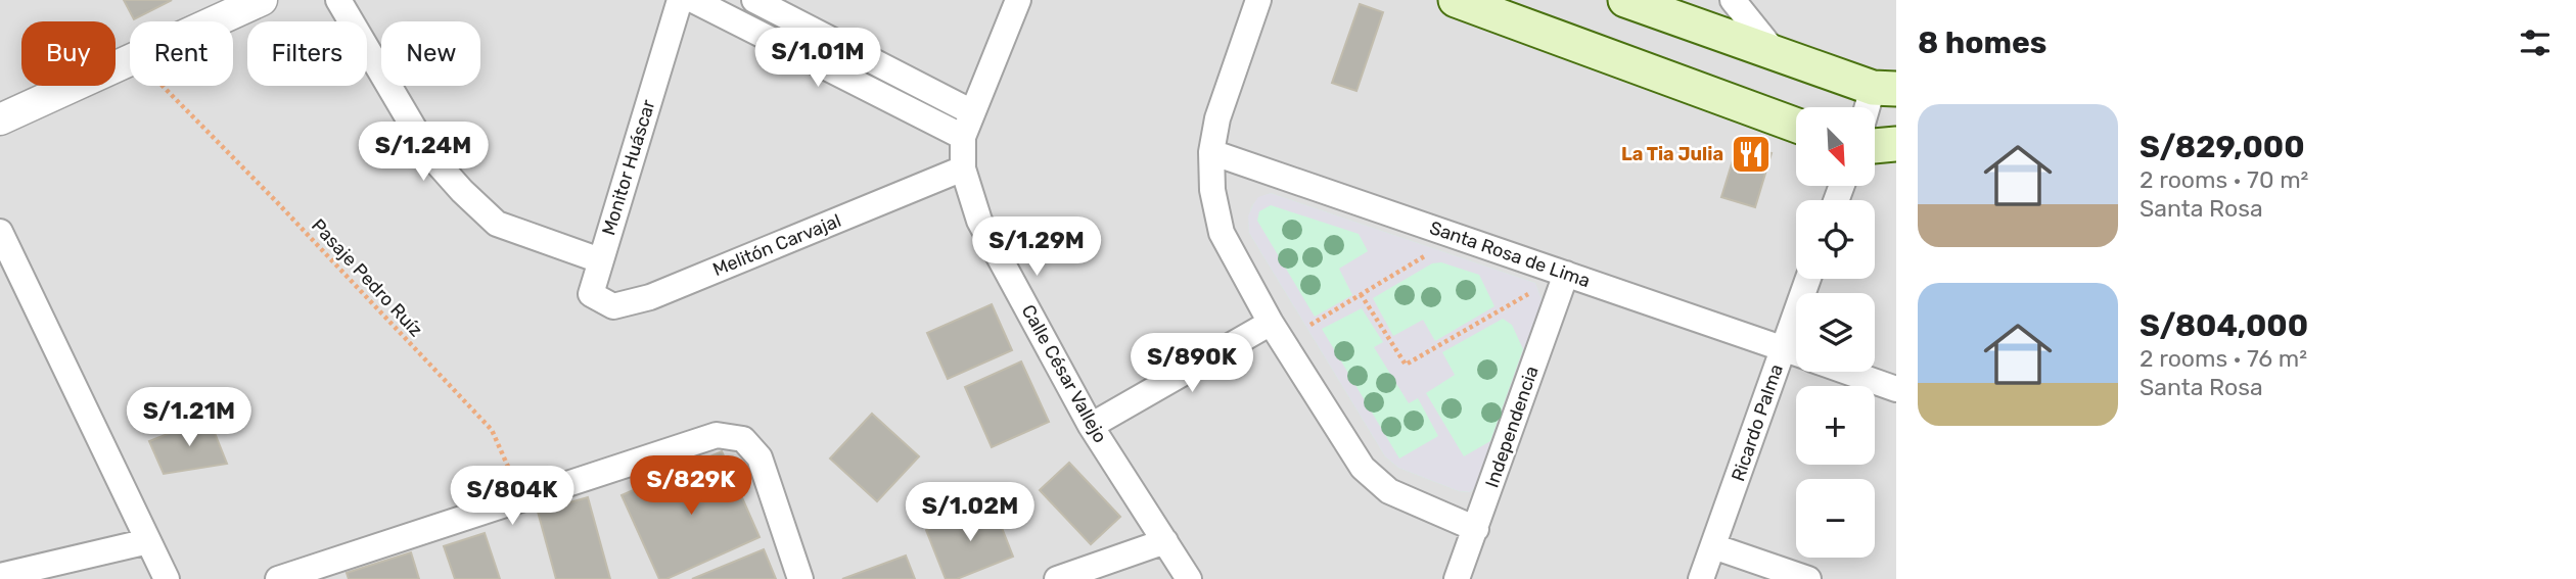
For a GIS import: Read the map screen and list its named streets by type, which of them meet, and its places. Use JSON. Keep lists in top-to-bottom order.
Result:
{
  "streets": {
    "street": [
      "Monitor Huáscar",
      "Melitón Carvajal",
      "Santa Rosa de Lima",
      "Calle César Vallejo",
      "Ricardo Palma",
      "Independencia"
    ],
    "path": ["Pasaje Pedro Ruíz"]
  },
  "crossings": [
    ["Monitor Huáscar", "Melitón Carvajal"],
    ["Melitón Carvajal", "Calle César Vallejo"],
    ["Santa Rosa de Lima", "Ricardo Palma"],
    ["Santa Rosa de Lima", "Independencia"]
  ],
  "places": {
    "restaurant": ["La Tia Julia"]
  },
  "north": "bottom right",
  "page": {
    "heading": "8 homes",
    "chip": [
      "Buy",
      "Rent",
      "Filters",
      "New"
    ],
    "price": [
      "S/1.01M",
      "S/1.24M",
      "S/1.29M",
      "S/890K",
      "S/1.21M",
      "S/829K",
      "S/804K",
      "S/1.02M"
    ],
    "list": [
      {
        "name": "S/829,000",
        "note": "2 rooms · 70 m² · Santa Rosa"
      },
      {
        "name": "S/804,000",
        "note": "2 rooms · 76 m² · Santa Rosa"
      }
    ],
    "map_buttons": ["+", "−"]
  }
}
